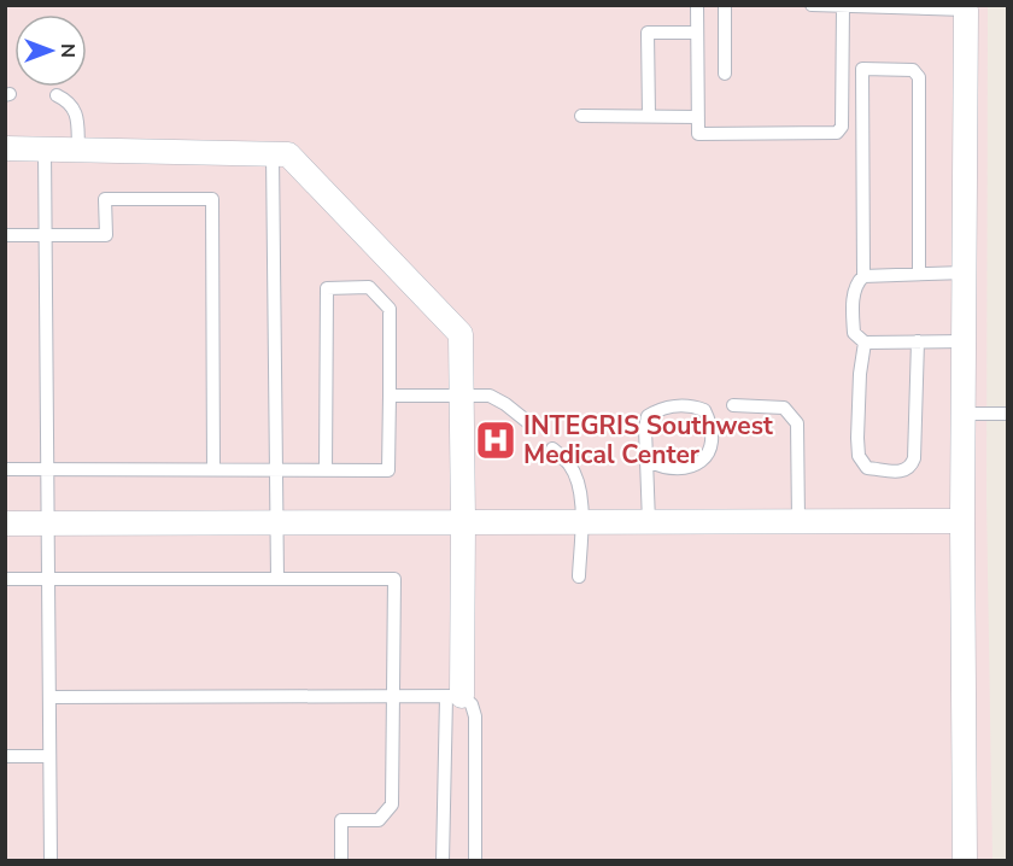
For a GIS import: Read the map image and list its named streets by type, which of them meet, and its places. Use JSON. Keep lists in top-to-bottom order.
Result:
{
  "places": {
    "hospital": ["INTEGRIS Southwest Medical Center"]
  },
  "north": "right"
}
